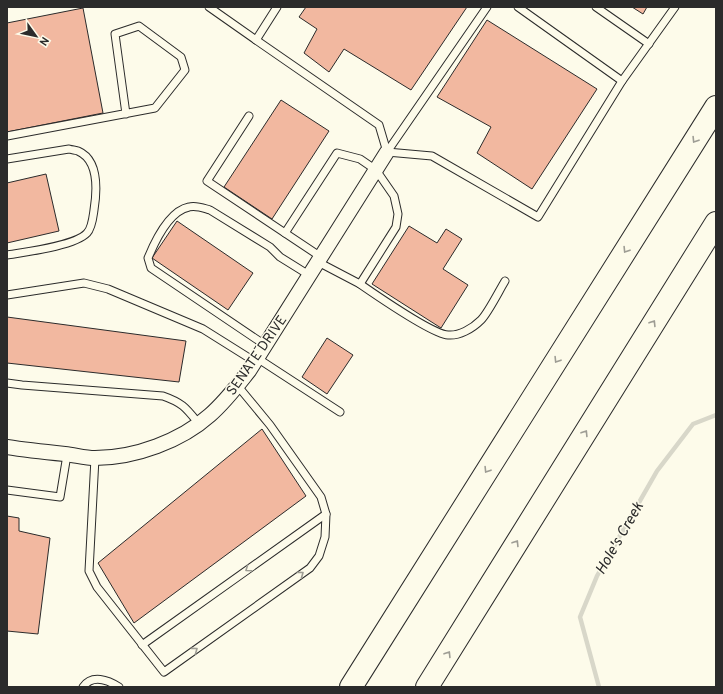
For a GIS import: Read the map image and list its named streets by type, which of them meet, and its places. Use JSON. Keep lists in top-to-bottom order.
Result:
{
  "streets": {
    "street": ["SENATE DRIVE"]
  },
  "water": ["Hole's Creek"],
  "north": "bottom right"
}
